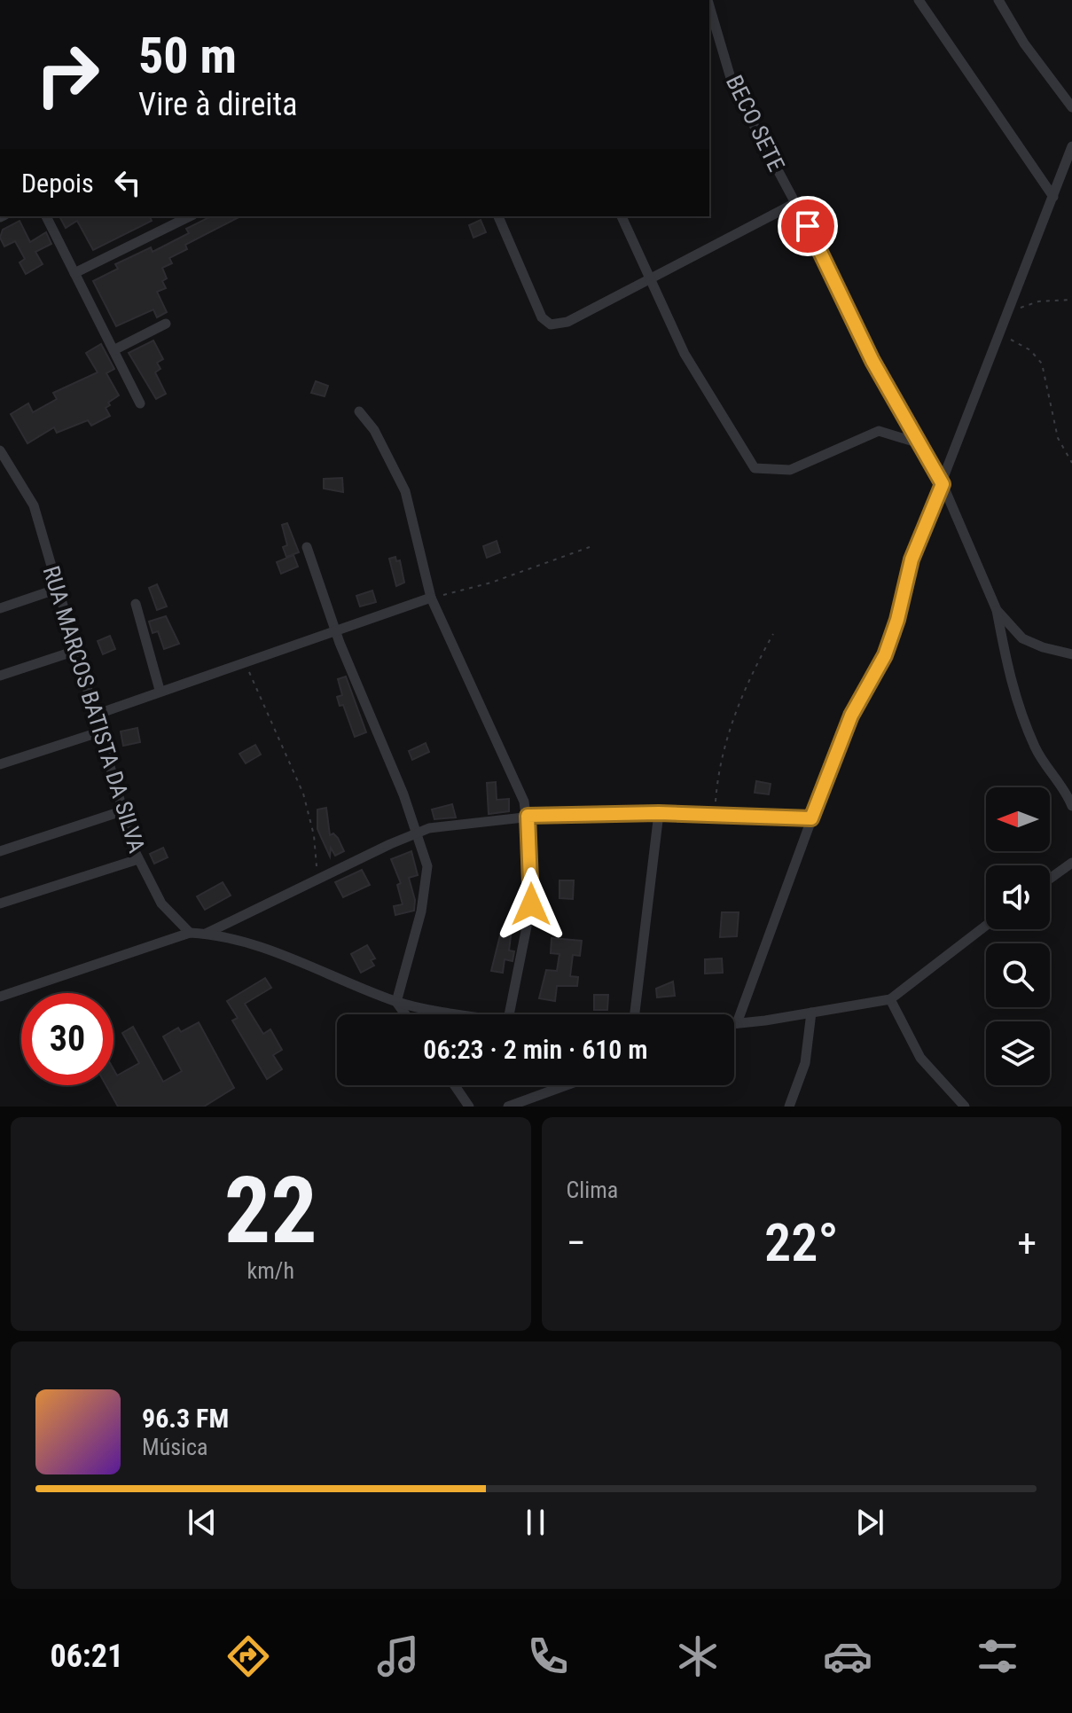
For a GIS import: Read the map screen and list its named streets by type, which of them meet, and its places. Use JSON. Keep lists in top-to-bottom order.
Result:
{
  "streets": {
    "street": ["BECO SETE", "RUA MARCOS BATISTA DA SILVA"]
  },
  "north": "left",
  "page": {
    "turn": ["50 m", "Vire à direita"],
    "then": "Depois",
    "limit": "30",
    "trip": "06:23 · 2 min · 610 m",
    "tile": [
      ["22", "km/h"],
      "Clima"
    ],
    "heat": ["−", "22°", "+"],
    "song": ["96.3 FM", "Música"],
    "tabs": "06:21"
  }
}
